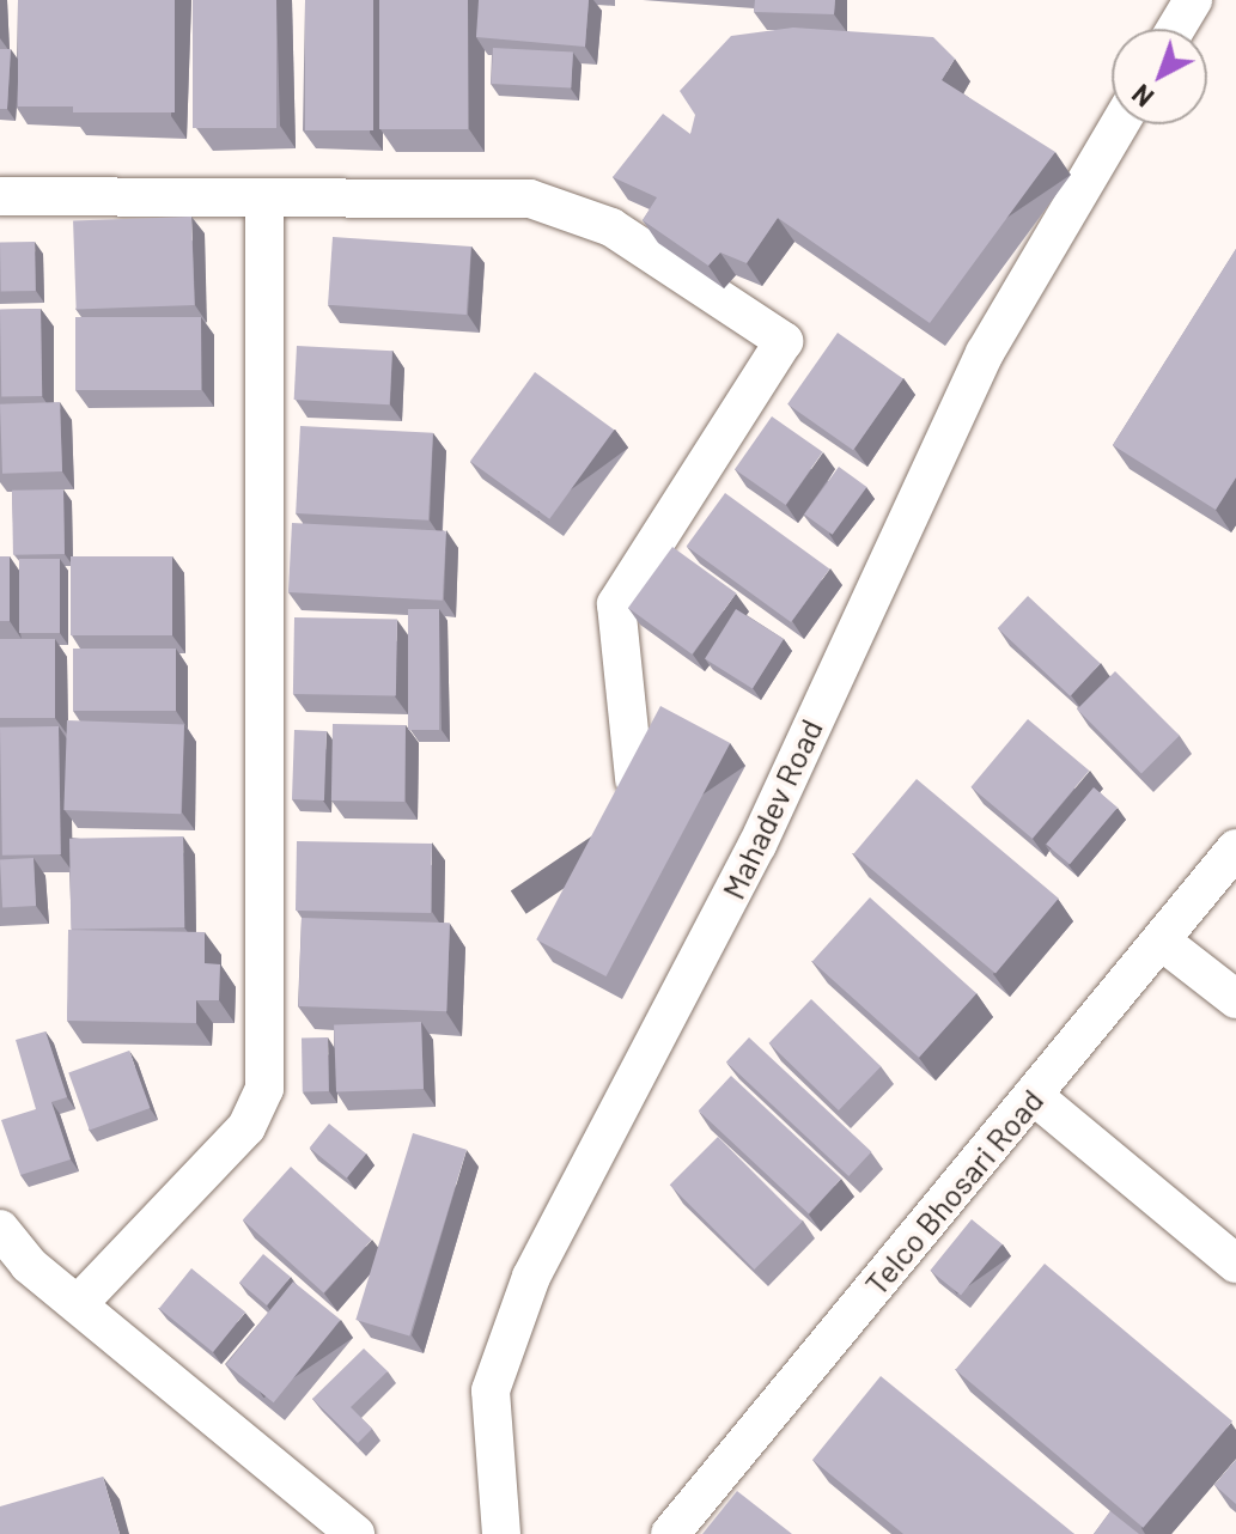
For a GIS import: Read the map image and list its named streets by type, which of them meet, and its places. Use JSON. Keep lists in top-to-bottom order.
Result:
{
  "streets": {
    "lane": ["Mahadev Road", "Telco Bhosari Road"]
  },
  "north": "bottom left"
}
